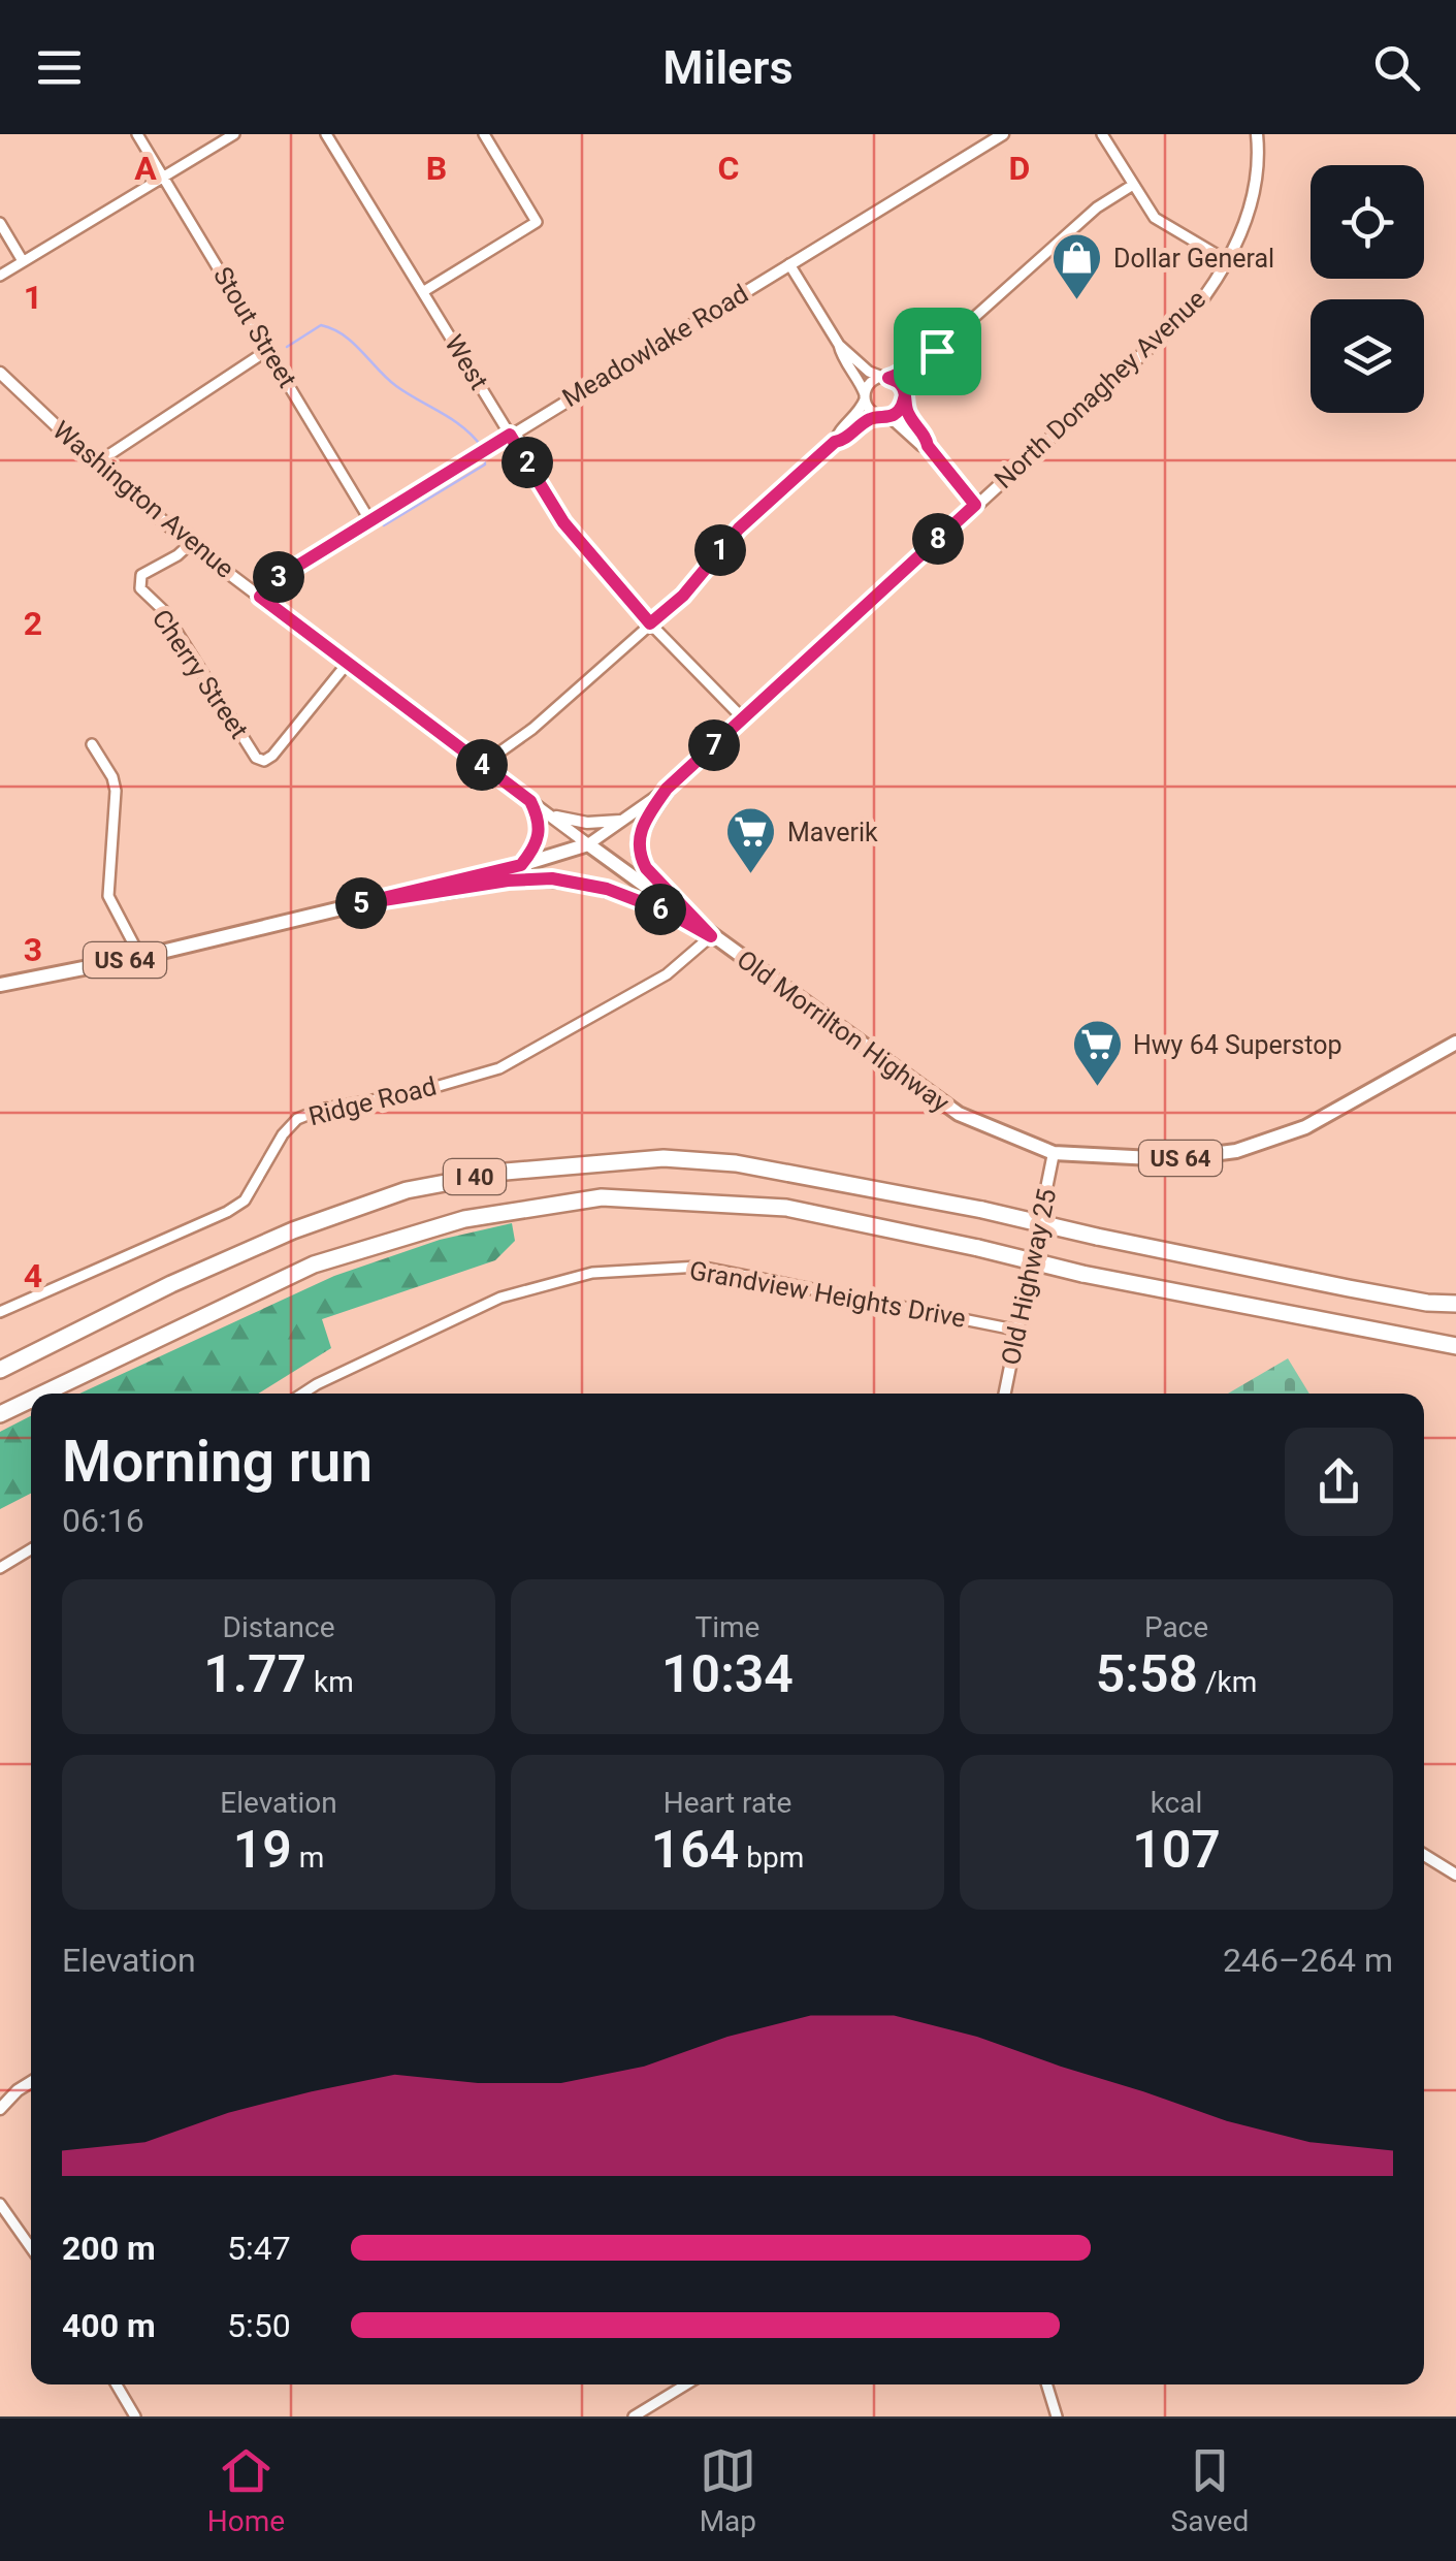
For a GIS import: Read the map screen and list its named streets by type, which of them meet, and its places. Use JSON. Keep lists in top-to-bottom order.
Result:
{
  "streets": {
    "highway": ["I 40"],
    "main road": ["US 64", "Old Morrilton Highway"],
    "street": [
      "Stout Street",
      "Meadowlake Road",
      "West",
      "North Donaghey Avenue",
      "Washington Avenue",
      "Cherry Street",
      "Ridge Road",
      "Old Highway 25",
      "Grandview Heights Drive"
    ]
  },
  "crossings": [
    ["Stout Street", "Meadowlake Road"],
    ["Meadowlake Road", "West"],
    ["Meadowlake Road", "Washington Avenue"],
    ["West", "North Donaghey Avenue"],
    ["North Donaghey Avenue", "Washington Avenue"],
    ["North Donaghey Avenue", "US 64"],
    ["North Donaghey Avenue", "Old Morrilton Highway"],
    ["Washington Avenue", "Cherry Street"],
    ["Washington Avenue", "US 64"],
    ["Washington Avenue", "Old Morrilton Highway"],
    ["US 64", "Old Morrilton Highway"],
    ["Old Morrilton Highway", "Ridge Road"],
    ["Old Morrilton Highway", "Old Highway 25"],
    ["Old Highway 25", "Grandview Heights Drive"]
  ],
  "places": {
    "shop": ["Dollar General"],
    "supermarket": ["Maverik", "Hwy 64 Superstop"]
  },
  "page": {
    "header": "Milers",
    "pins": [
      "2",
      "8",
      "1",
      "3",
      "7",
      "4",
      "5",
      "6"
    ],
    "heading": ["Morning run", "06:16"],
    "stats": [
      ["Distance", "1.77 km"],
      ["Time", "10:34"],
      ["Pace", "5:58 /km"],
      ["Elevation", "19 m"],
      ["Heart rate", "164 bpm"],
      ["kcal", "107"]
    ],
    "chart": ["Elevation", "246–264 m"],
    "list": [
      {
        "name": "200 m",
        "note": "5:47"
      },
      {
        "name": "400 m",
        "note": "5:50"
      }
    ],
    "tabs": ["Home", "Map", "Saved"]
  },
  "grid": {
    "columns": [
      "A",
      "B",
      "C",
      "D"
    ],
    "rows": [
      "1",
      "2",
      "3",
      "4"
    ]
  }
}
